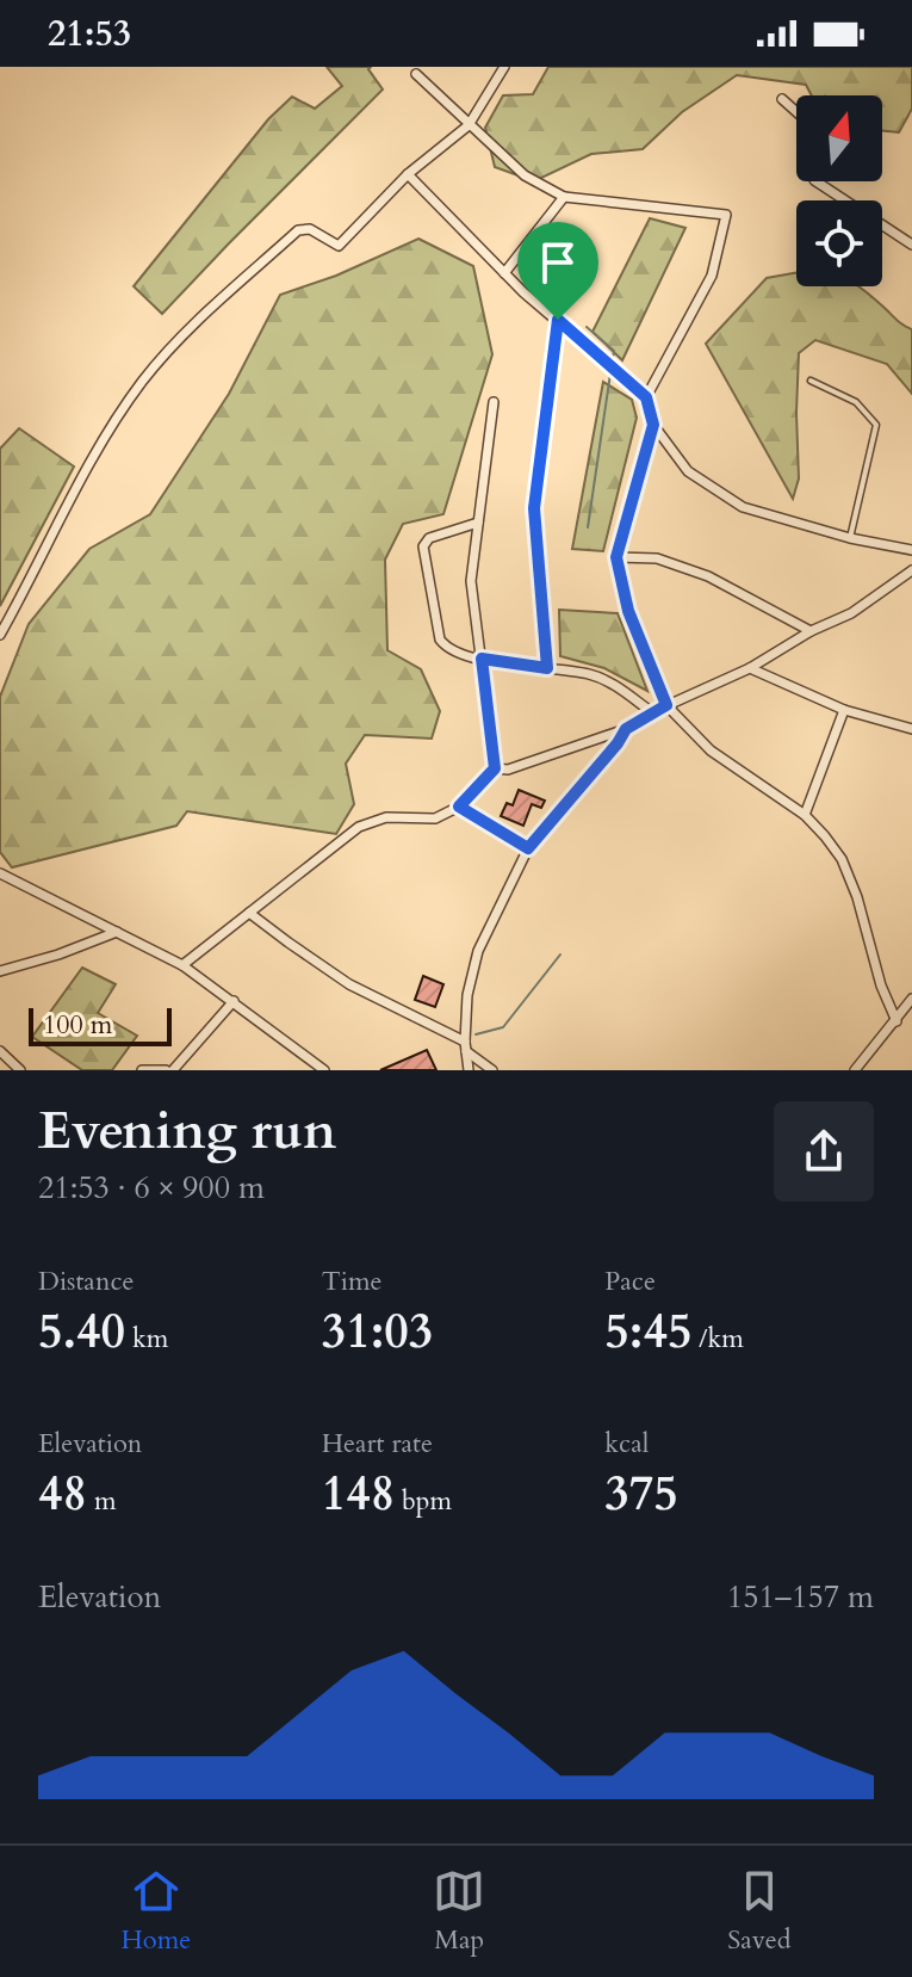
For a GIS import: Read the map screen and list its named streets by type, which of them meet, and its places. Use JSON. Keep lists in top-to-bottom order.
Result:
{
  "scale_bar": "100 m",
  "north": "top",
  "page": {
    "status": "21:53",
    "scale": "100 m",
    "heading": ["Evening run", "21:53 · 6 × 900 m"],
    "stats": [
      ["Distance", "5.40 km"],
      ["Time", "31:03"],
      ["Pace", "5:45 /km"],
      ["Elevation", "48 m"],
      ["Heart rate", "148 bpm"],
      ["kcal", "375"]
    ],
    "chart": ["Elevation", "151–157 m"],
    "tabs": ["Home", "Map", "Saved"]
  }
}
